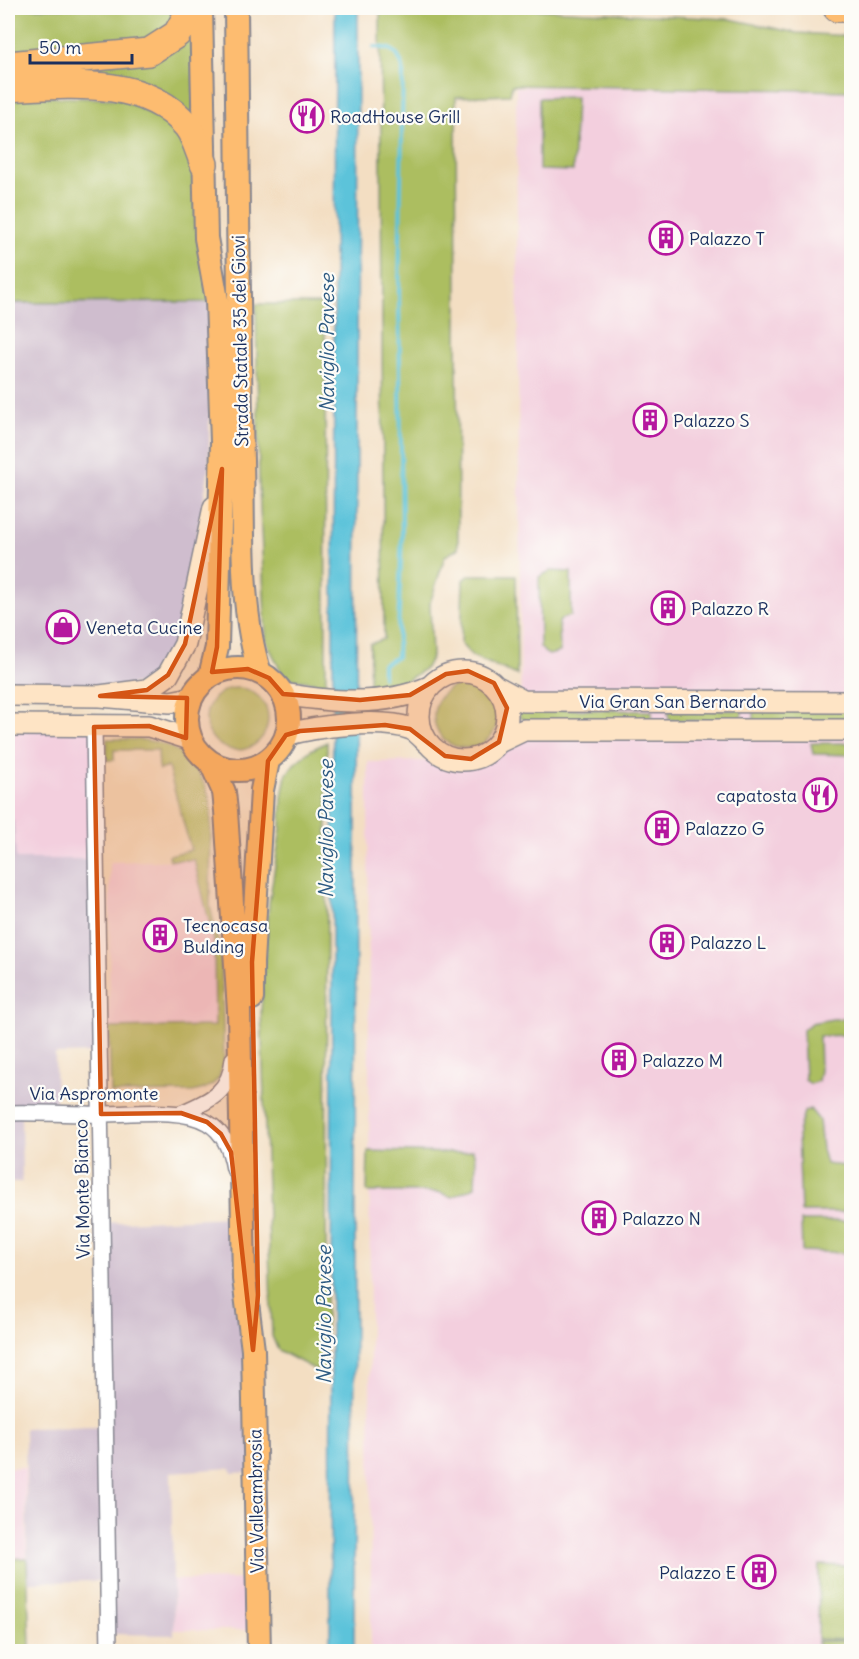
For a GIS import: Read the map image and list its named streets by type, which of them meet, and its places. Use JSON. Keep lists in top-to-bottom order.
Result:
{
  "streets": {
    "main road": ["Strada Statale 35 dei Giovi", "Via Gran San Bernardo", "Via Valleambrosia"],
    "street": ["Via Aspromonte", "Via Monte Bianco"]
  },
  "crossings": [
    ["Via Aspromonte", "Via Monte Bianco"]
  ],
  "water": ["Naviglio Pavese"],
  "places": {
    "restaurant": ["RoadHouse Grill", "capatosta"],
    "building": [
      "Palazzo T",
      "Palazzo S",
      "Palazzo R",
      "Palazzo G",
      "Tecnocasa Bulding",
      "Palazzo L",
      "Palazzo M",
      "Palazzo N",
      "Palazzo E"
    ],
    "shop": ["Veneta Cucine"]
  },
  "scale_bar": "50 m"
}
